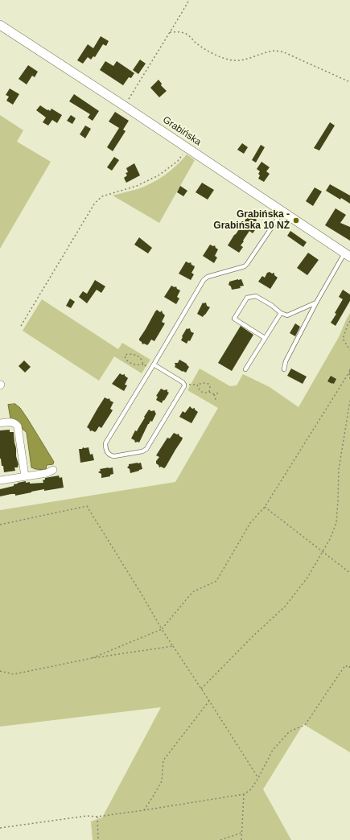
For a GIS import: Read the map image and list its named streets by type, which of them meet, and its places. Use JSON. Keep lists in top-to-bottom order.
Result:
{
  "streets": {
    "street": ["Grabińska"]
  },
  "places": ["Grabińska - Grabińska 10 NŻ"]
}
